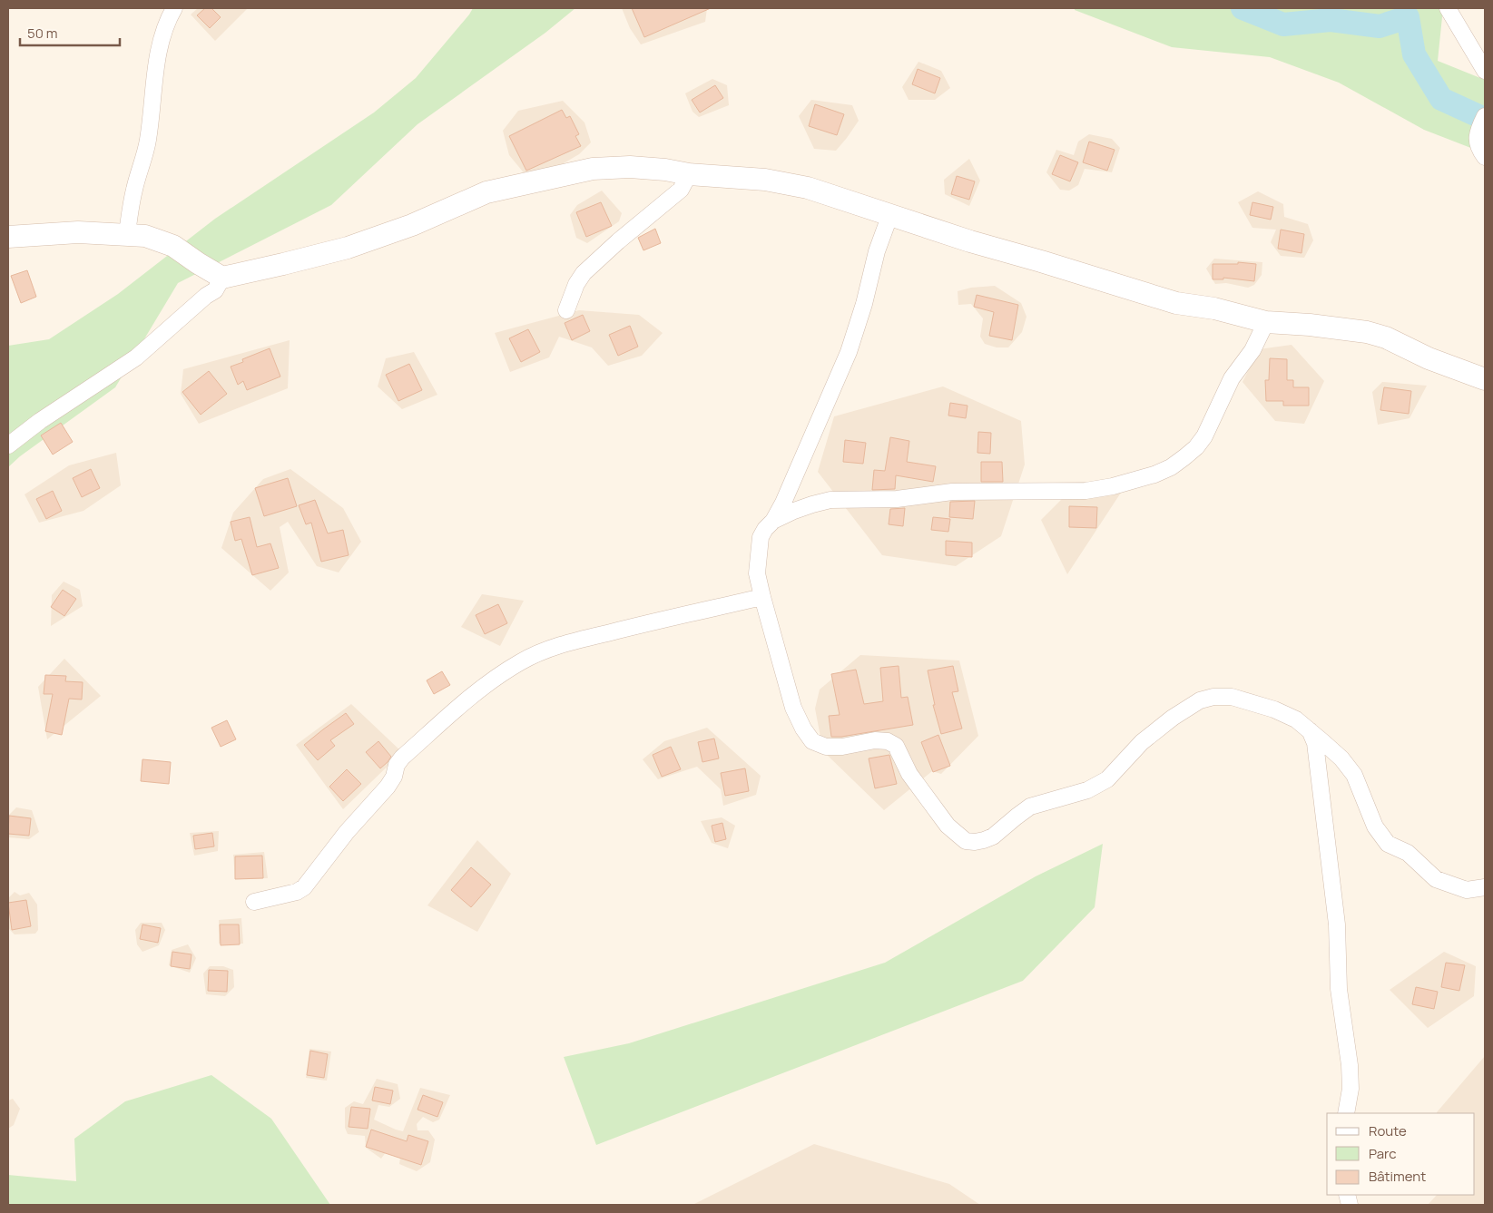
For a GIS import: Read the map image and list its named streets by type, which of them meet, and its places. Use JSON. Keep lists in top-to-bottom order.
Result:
{
  "legend": ["Route", "Parc", "Bâtiment"],
  "scale_bar": "50 m"
}
